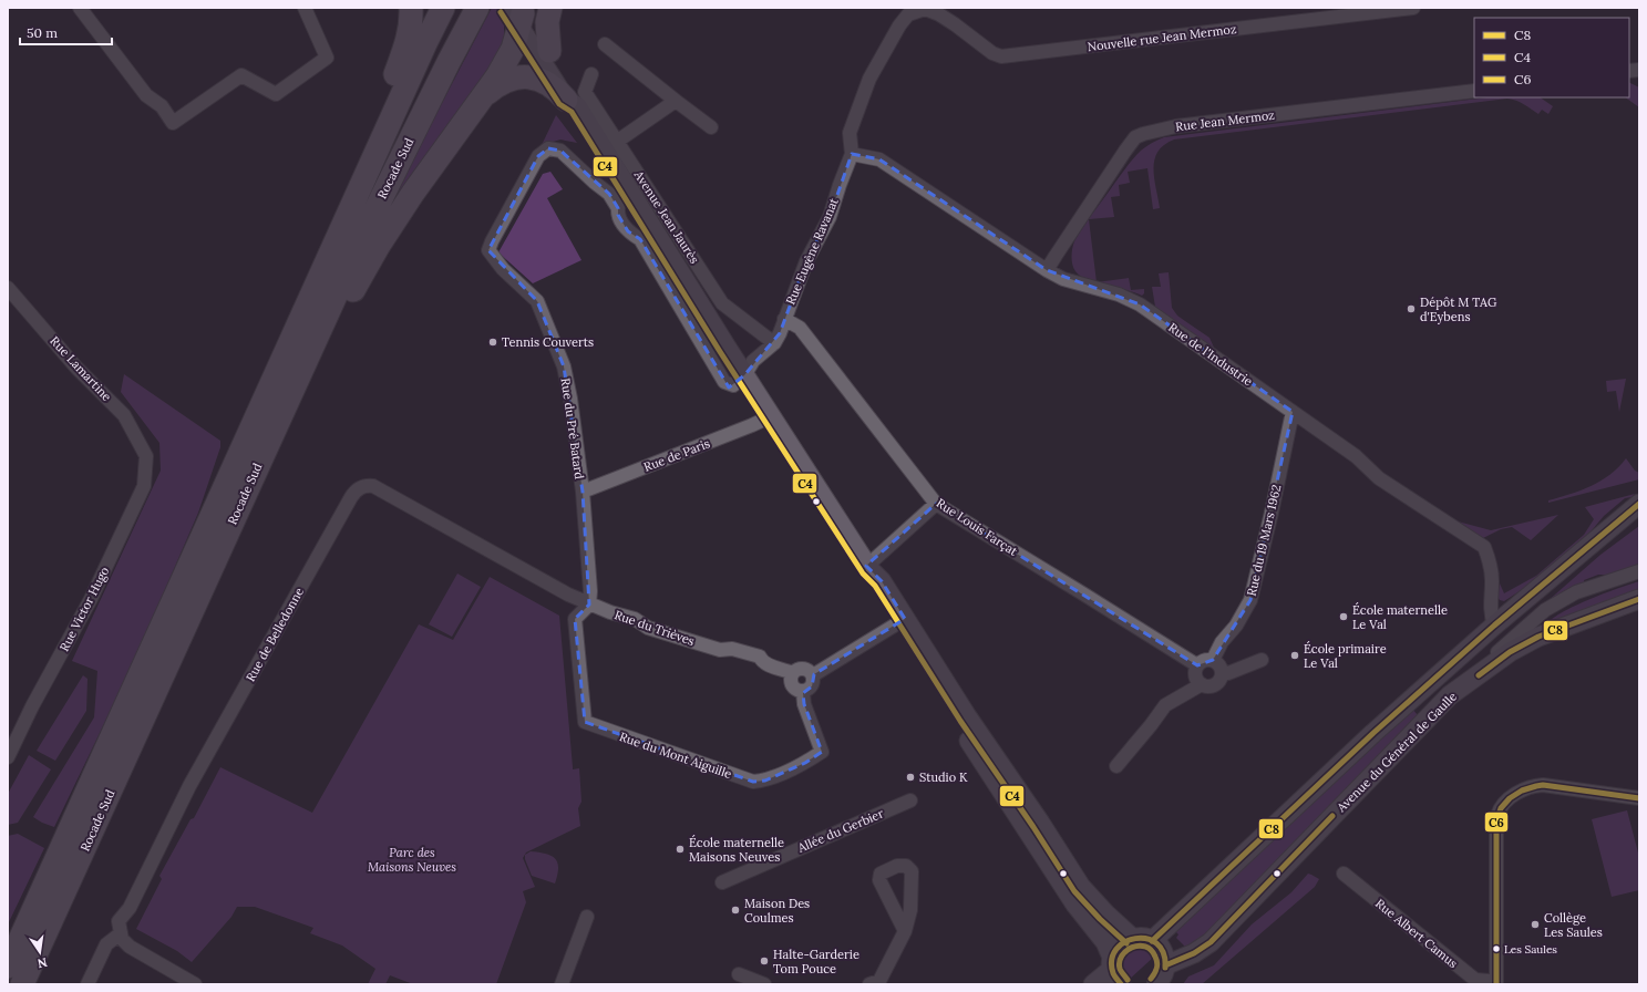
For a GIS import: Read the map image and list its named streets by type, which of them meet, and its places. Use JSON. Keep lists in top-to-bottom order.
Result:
{
  "streets": {
    "highway": ["Rocade Sud"],
    "main road": ["Avenue Jean Jaurès", "Avenue du Général de Gaulle"],
    "street": [
      "Nouvelle rue Jean Mermoz",
      "Rue Jean Mermoz",
      "Rue Eugène Ravanat",
      "Rue de l'Industrie",
      "Rue Lamartine",
      "Rue du Pré Batard",
      "Rue de Paris",
      "Rue Louis Farçat",
      "Rue du 19 Mars 1962",
      "Rue Victor Hugo",
      "Rue du Trièves",
      "Rue de Belledonne",
      "Rue du Mont Aiguille",
      "Allée du Gerbier",
      "Rue Albert Camus"
    ]
  },
  "crossings": [
    ["Nouvelle rue Jean Mermoz", "Rue Eugène Ravanat"],
    ["Rue Jean Mermoz", "Rue de l'Industrie"],
    ["Avenue Jean Jaurès", "Rue Eugène Ravanat"],
    ["Avenue Jean Jaurès", "Rue du Pré Batard"],
    ["Avenue Jean Jaurès", "Rue de Paris"],
    ["Rue Eugène Ravanat", "Rue de l'Industrie"],
    ["Rue Eugène Ravanat", "Rue Louis Farçat"],
    ["Rue de l'Industrie", "Rue du 19 Mars 1962"],
    ["Rue de l'Industrie", "Avenue du Général de Gaulle"],
    ["Rue Lamartine", "Rue Victor Hugo"],
    ["Rue du Pré Batard", "Rue de Paris"],
    ["Rue du Pré Batard", "Rue du Trièves"],
    ["Rue du Pré Batard", "Rue de Belledonne"],
    ["Rue du Pré Batard", "Rue du Mont Aiguille"],
    ["Rue Louis Farçat", "Rue du 19 Mars 1962"],
    ["Rue du Trièves", "Rue de Belledonne"],
    ["Rue du Trièves", "Rue du Mont Aiguille"],
    ["Rue de Belledonne", "Rue du Mont Aiguille"]
  ],
  "parks": ["Parc des Maisons Neuves"],
  "places": [
    "Dépôt M TAG d'Eybens",
    "Tennis Couverts",
    "École maternelle Le Val",
    "École primaire Le Val",
    "Studio K",
    "École maternelle Maisons Neuves",
    "Maison Des Coulmes",
    "Collège Les Saules",
    "Les Saules",
    "Halte-Garderie Tom Pouce"
  ],
  "lines": ["transit line C4", "transit line C8", "transit line C6"],
  "legend": ["C8", "C4", "C6"],
  "scale_bar": "50 m",
  "north": "bottom"
}
